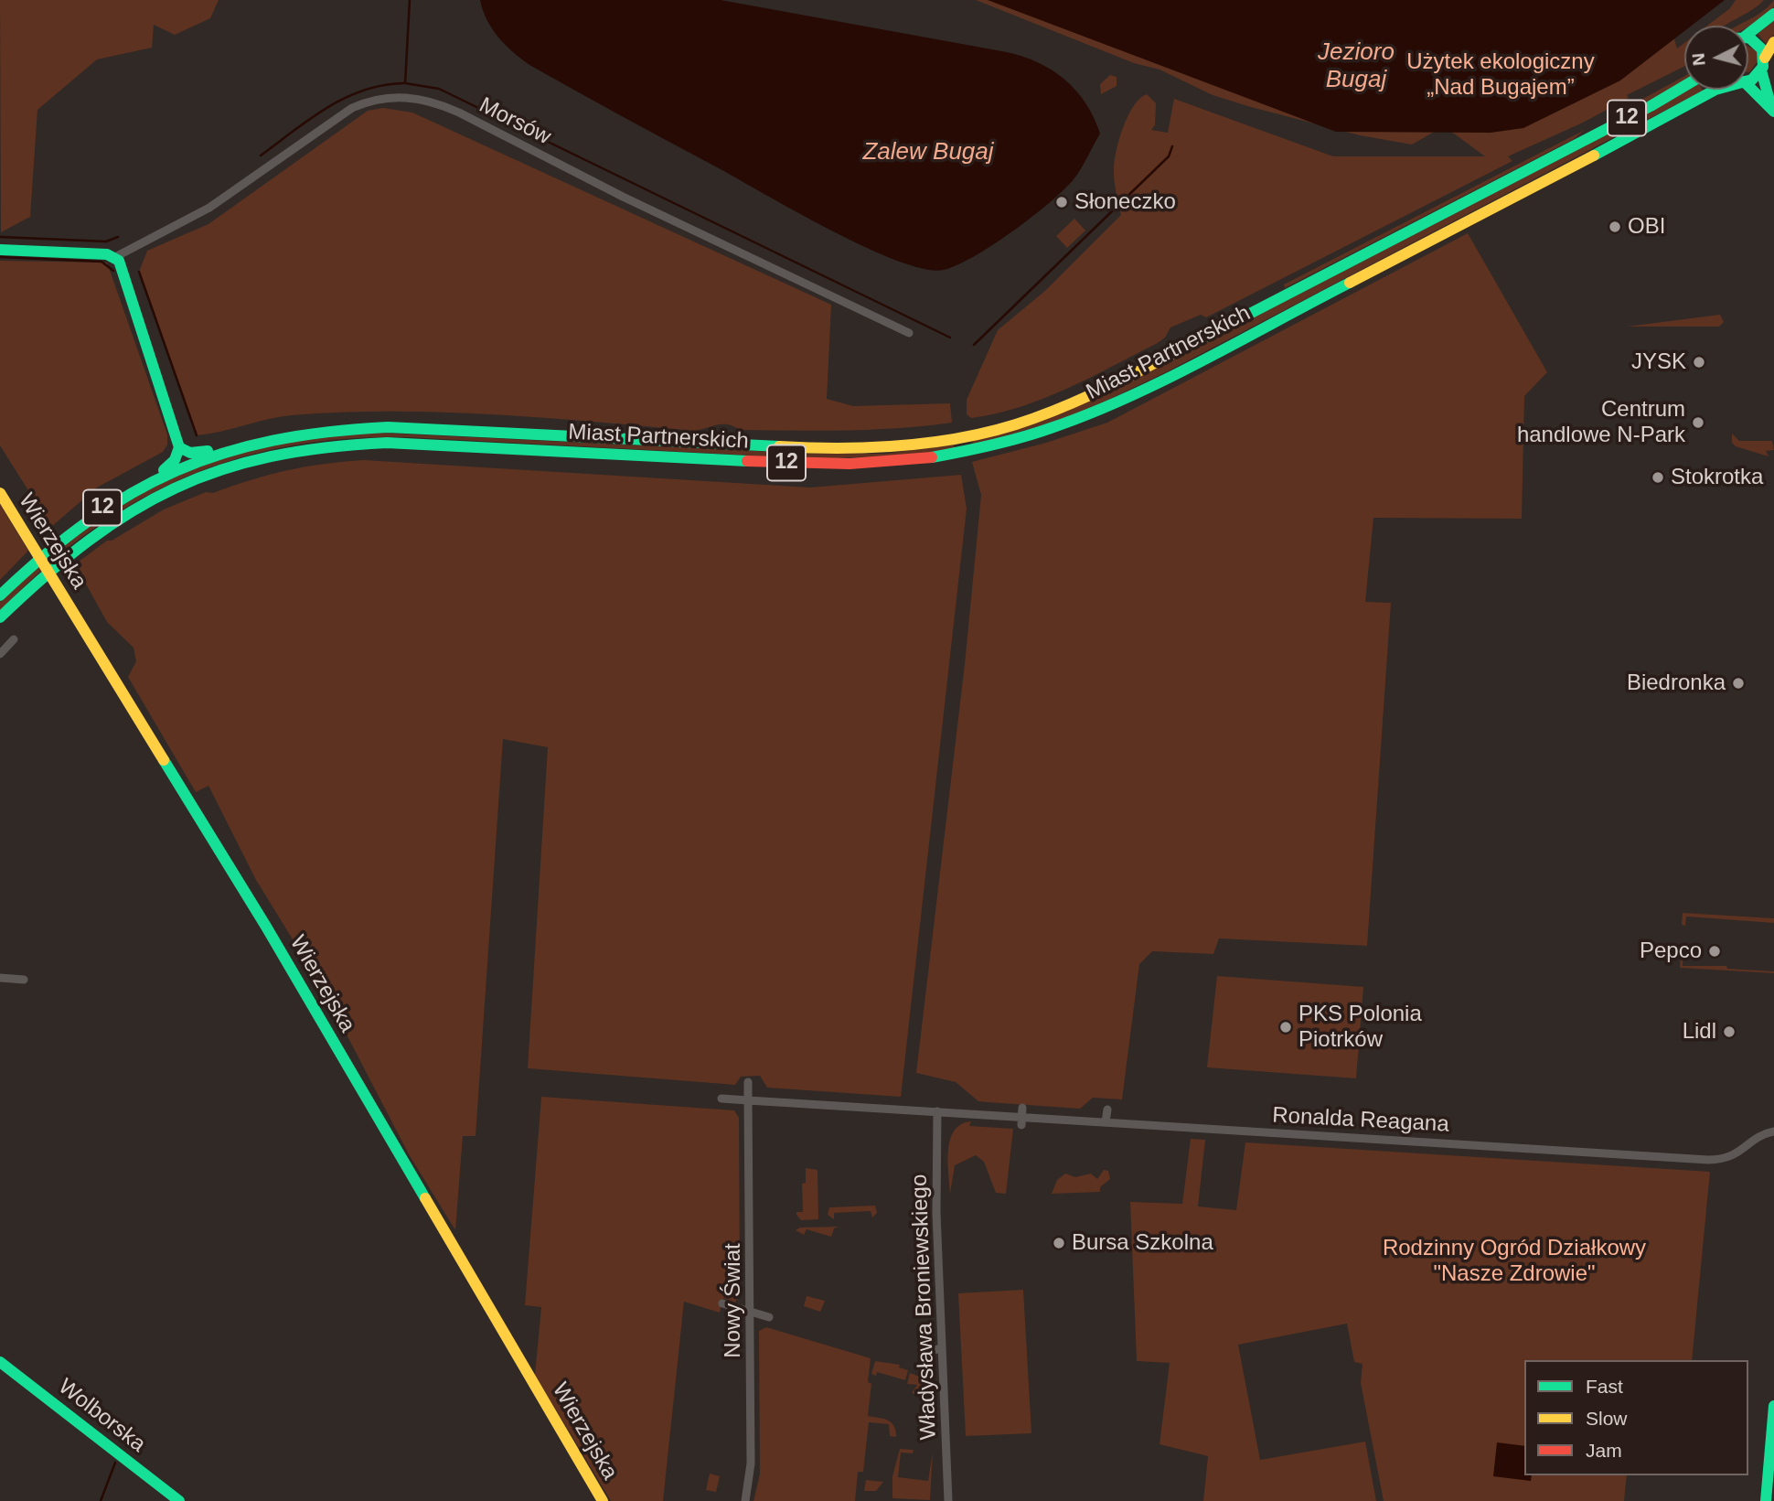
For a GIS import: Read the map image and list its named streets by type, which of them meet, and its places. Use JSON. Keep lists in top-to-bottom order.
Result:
{
  "streets": {
    "main road": [
      "12",
      "Miast Partnerskich",
      "Wierzejska",
      "Wolborska"
    ],
    "street": [
      "Morsów",
      "Ronalda Reagana",
      "Nowy Świat",
      "Władysława Broniewskiego"
    ]
  },
  "crossings": [
    ["Ronalda Reagana", "Władysława Broniewskiego"]
  ],
  "water": ["Jezioro Bugaj", "Zalew Bugaj"],
  "parks": ["Użytek ekologiczny „Nad Bugajem”", "Rodzinny Ogród Działkowy \"Nasze Zdrowie\""],
  "places": [
    "Słoneczko",
    "OBI",
    "JYSK",
    "Centrum handlowe N-Park",
    "Stokrotka",
    "Biedronka",
    "Pepco",
    "PKS Polonia Piotrków",
    "Lidl",
    "Bursa Szkolna"
  ],
  "legend": ["Fast", "Slow", "Jam"],
  "north": "left"
}
